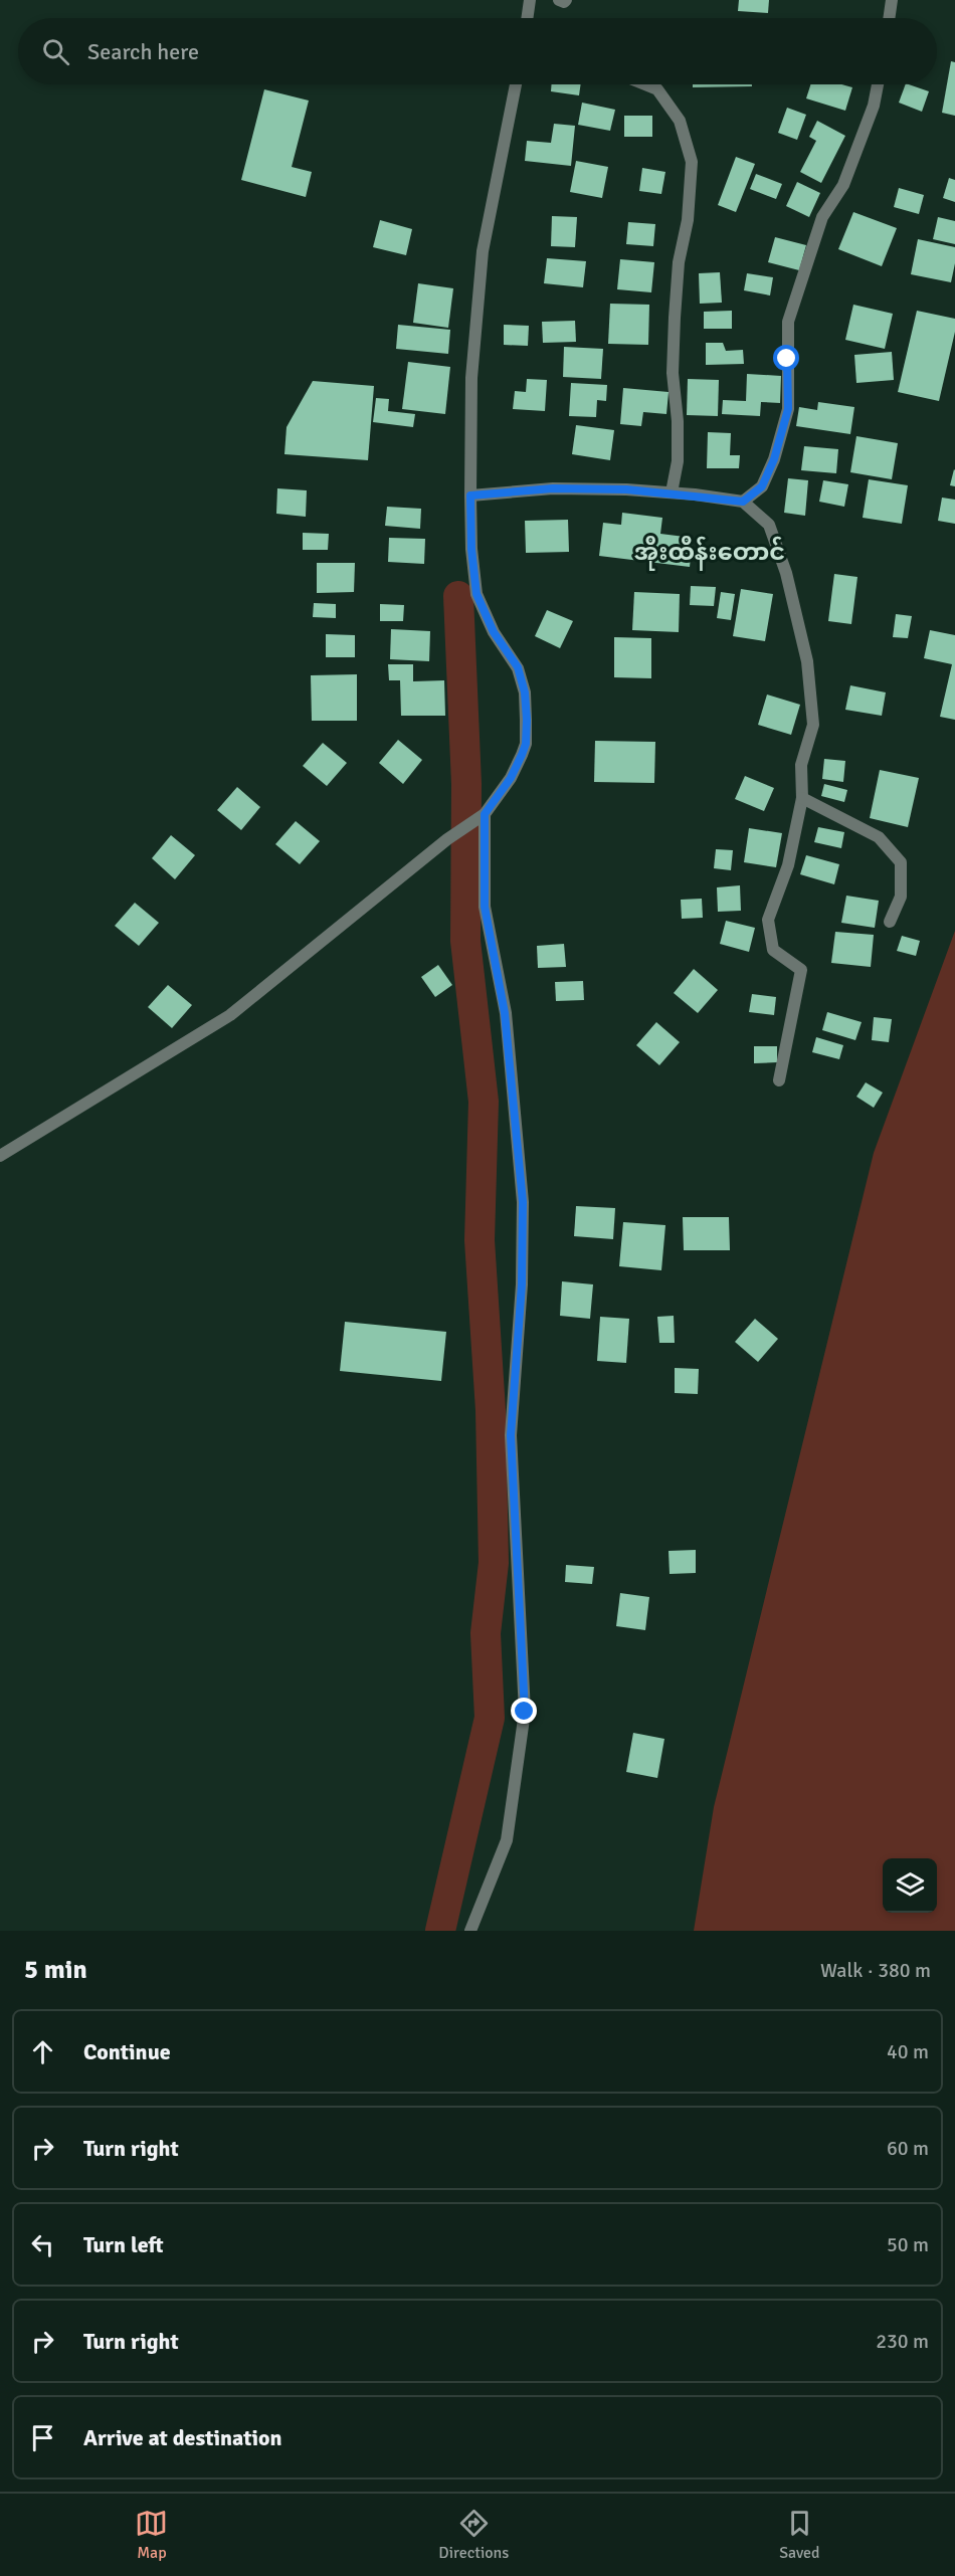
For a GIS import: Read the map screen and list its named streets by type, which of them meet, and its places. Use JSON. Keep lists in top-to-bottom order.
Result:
{
  "districts": ["အိုးထိန်းတောင်"],
  "page": {
    "search": "Search here",
    "heading": ["5 min", "Walk · 380 m"],
    "list": [
      ["Continue", "40 m"],
      ["Turn right", "60 m"],
      ["Turn left", "50 m"],
      ["Turn right", "230 m"],
      "Arrive at destination"
    ],
    "nav": ["Map", "Directions", "Saved"]
  }
}
